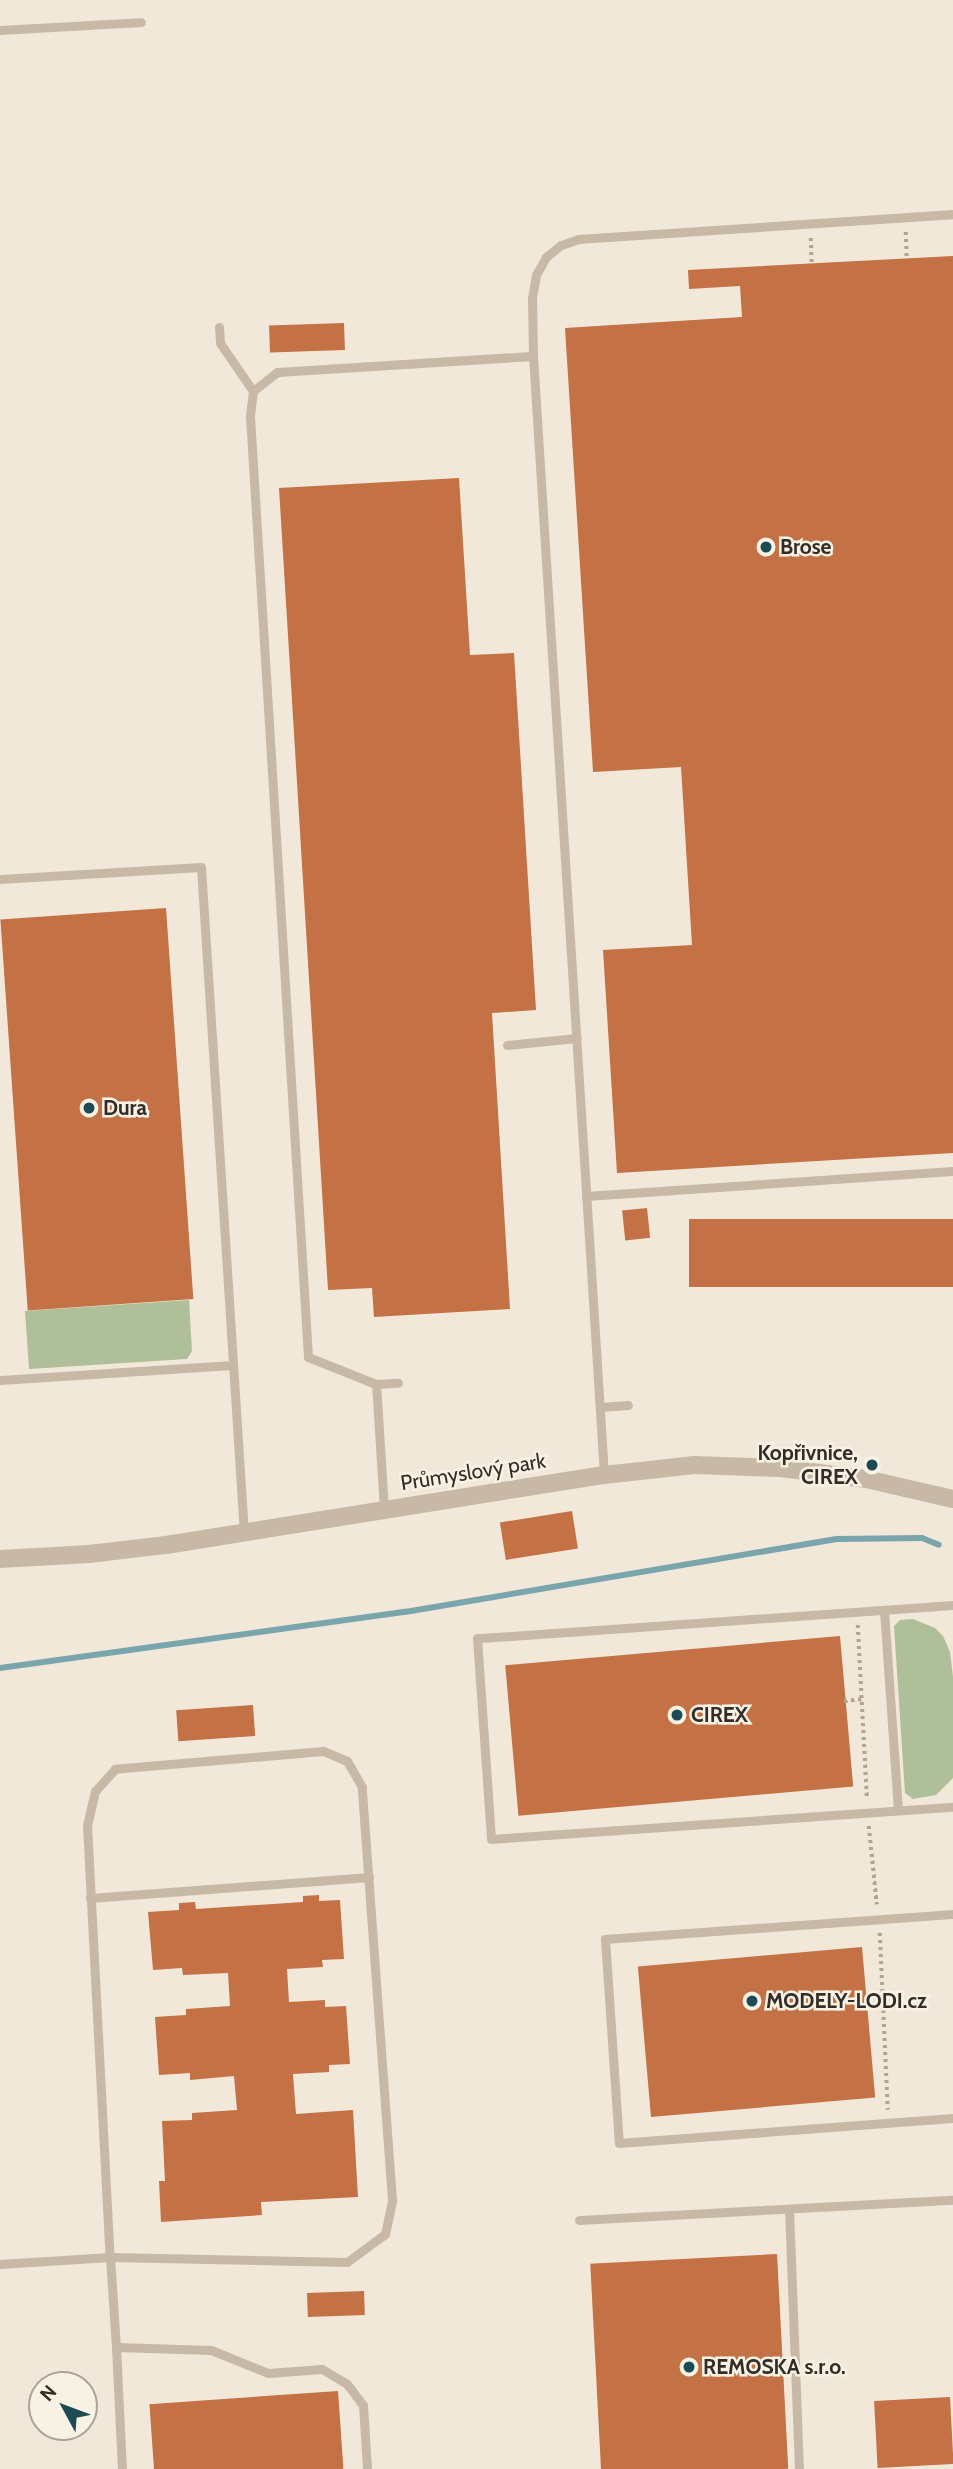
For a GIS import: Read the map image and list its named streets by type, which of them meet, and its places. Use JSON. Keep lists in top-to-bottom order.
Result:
{
  "streets": {
    "street": ["Průmyslový park"]
  },
  "places": [
    "Brose",
    "Dura",
    "Kopřivnice, CIREX",
    "CIREX",
    "MODELY-LODI.cz",
    "REMOSKA s.r.o."
  ],
  "north": "top left"
}
